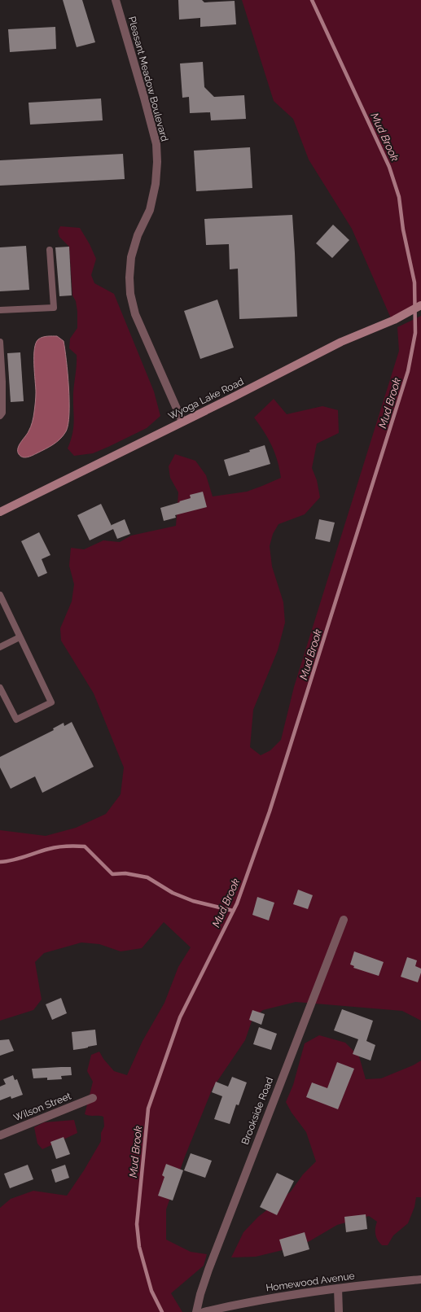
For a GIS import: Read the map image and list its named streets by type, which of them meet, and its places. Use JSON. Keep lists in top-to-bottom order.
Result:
{
  "streets": {
    "street": [
      "Pleasant Meadow Boulevard",
      "Wyoga Lake Road",
      "Wilson Street",
      "Brookside Road",
      "Homewood Avenue"
    ]
  },
  "crossings": [
    ["Pleasant Meadow Boulevard", "Wyoga Lake Road"]
  ],
  "water": ["Mud Brook"]
}
